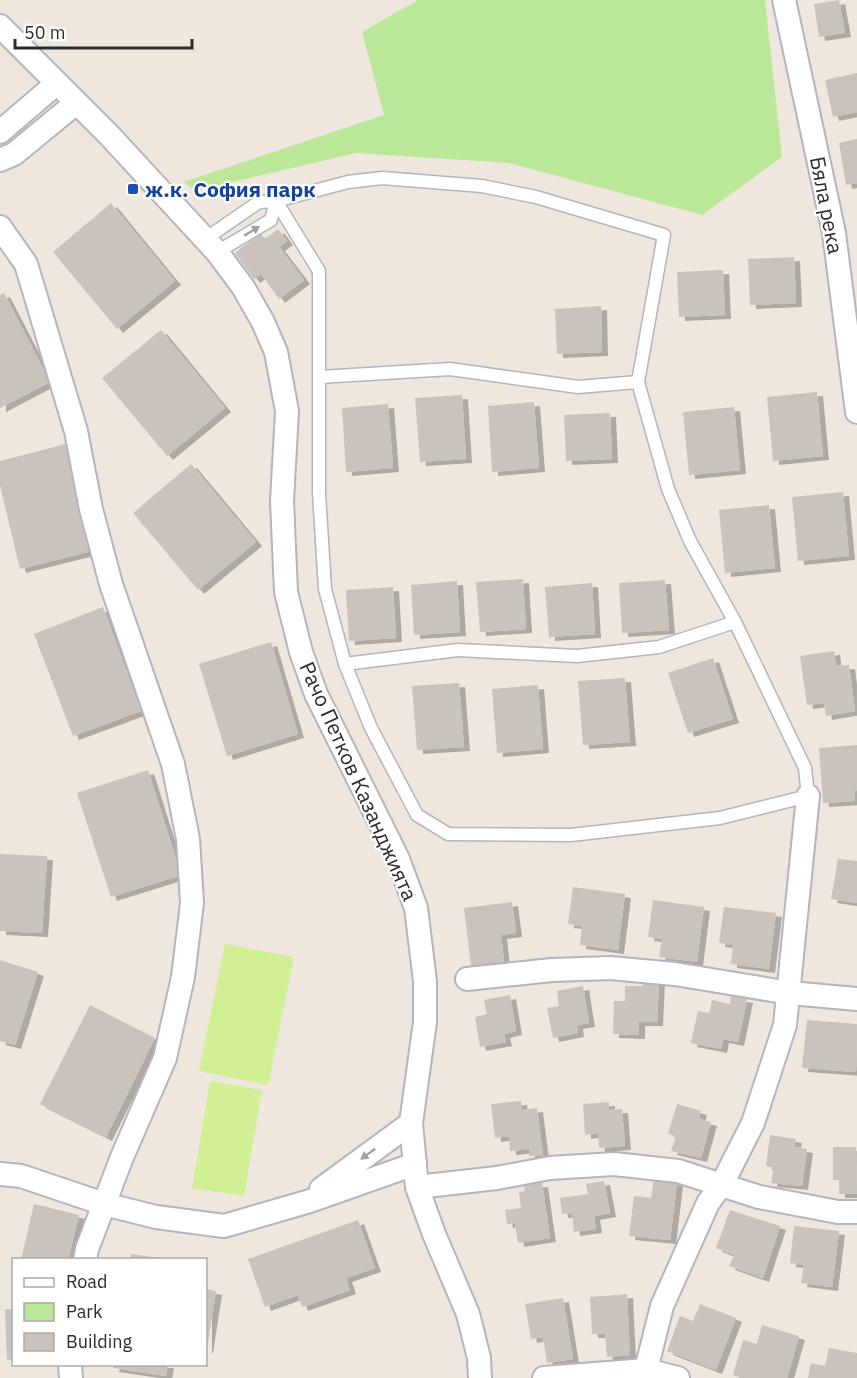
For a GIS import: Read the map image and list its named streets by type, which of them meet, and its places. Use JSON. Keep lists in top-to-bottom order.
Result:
{
  "streets": {
    "street": ["Бяла река", "Рачо Петков Казанджията"]
  },
  "places": {
    "transit": ["ж.к. София парк"]
  },
  "legend": ["Road", "Park", "Building"],
  "scale_bar": "50 m"
}
